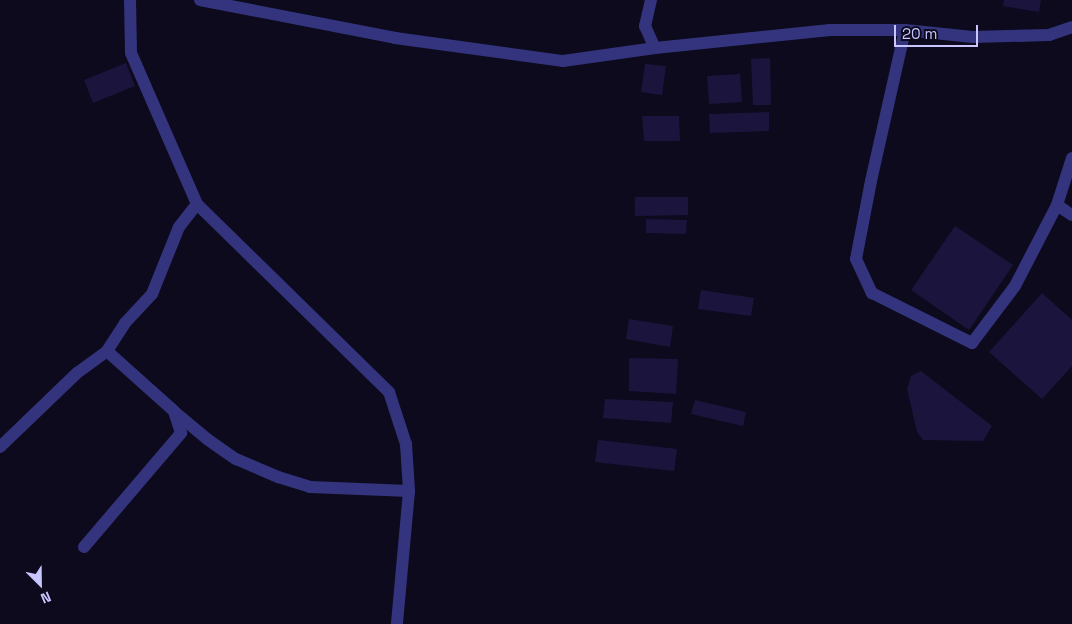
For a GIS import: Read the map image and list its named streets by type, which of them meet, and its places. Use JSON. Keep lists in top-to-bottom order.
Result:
{
  "scale_bar": "20 m",
  "north": "bottom right"
}
